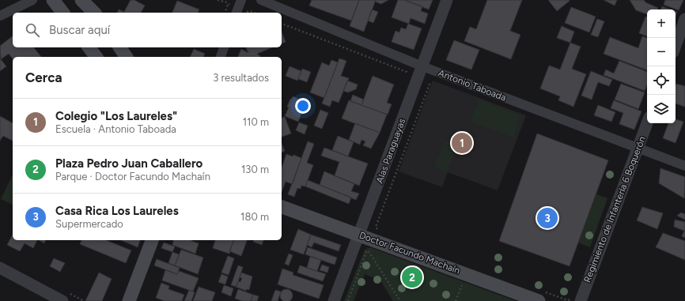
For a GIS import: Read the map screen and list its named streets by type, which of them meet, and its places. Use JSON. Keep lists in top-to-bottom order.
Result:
{
  "streets": {
    "main road": ["Doctor Facundo Machaín"],
    "street": ["Antonio Taboada", "Alas Paraguayas", "Regimiento de Infantería 6 Boquerón"]
  },
  "crossings": [
    ["Antonio Taboada", "Alas Paraguayas"],
    ["Antonio Taboada", "Regimiento de Infantería 6 Boquerón"],
    ["Alas Paraguayas", "Doctor Facundo Machaín"]
  ],
  "page": {
    "map_buttons": ["+", "−"],
    "search": "Buscar aquí",
    "heading": ["Cerca", "3 resultados"],
    "list": [
      {
        "mark": "1",
        "name": "Colegio \"Los Laureles\"",
        "note": "Escuela · Antonio Taboada",
        "value": "110 m"
      },
      {
        "mark": "2",
        "name": "Plaza Pedro Juan Caballero",
        "note": "Parque · Doctor Facundo Machaín",
        "value": "130 m"
      },
      {
        "mark": "3",
        "name": "Casa Rica Los Laureles",
        "note": "Supermercado",
        "value": "180 m"
      }
    ],
    "pins": ["1", "3", "2"]
  }
}
